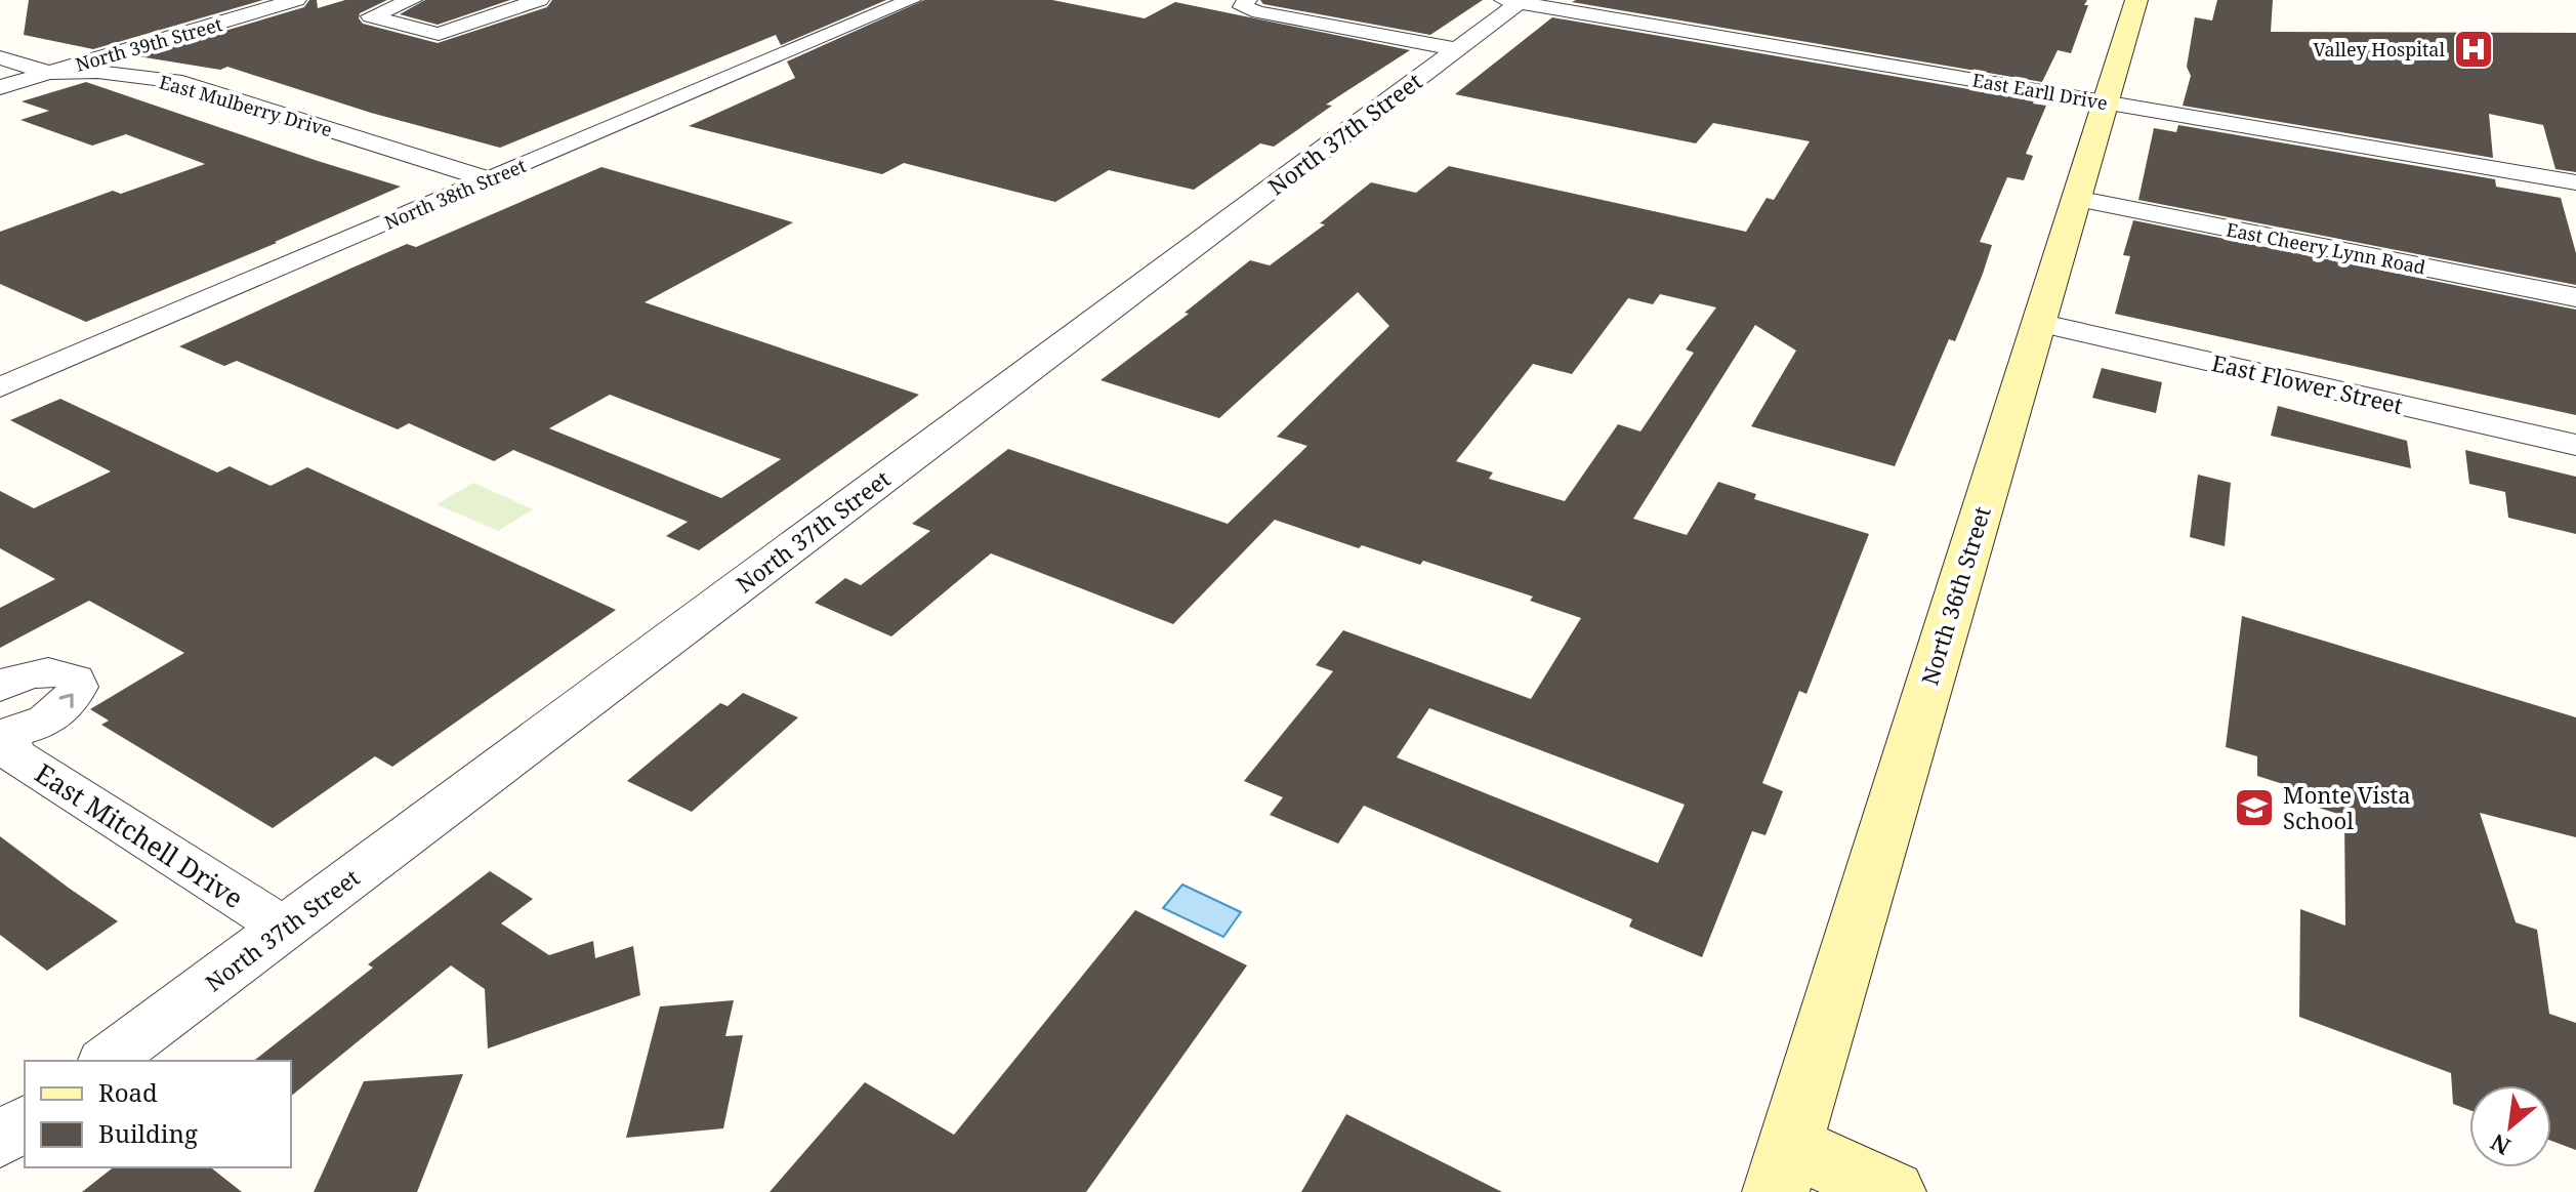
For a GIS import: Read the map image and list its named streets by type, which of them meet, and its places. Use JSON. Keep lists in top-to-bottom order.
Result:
{
  "streets": {
    "main road": ["North 36th Street"],
    "street": [
      "North 39th Street",
      "East Earll Drive",
      "East Mulberry Drive",
      "North 37th Street",
      "North 38th Street",
      "East Cheery Lynn Road",
      "East Flower Street",
      "East Mitchell Drive"
    ]
  },
  "crossings": [
    ["North 39th Street", "East Mulberry Drive"],
    ["East Earll Drive", "North 37th Street"],
    ["East Earll Drive", "North 36th Street"],
    ["East Mulberry Drive", "North 38th Street"],
    ["North 37th Street", "East Mitchell Drive"],
    ["East Cheery Lynn Road", "North 36th Street"],
    ["East Flower Street", "North 36th Street"]
  ],
  "places": {
    "hospital": ["Valley Hospital"],
    "school or university": ["Monte Vista School"]
  },
  "legend": ["Road", "Building"],
  "north": "bottom left"
}
